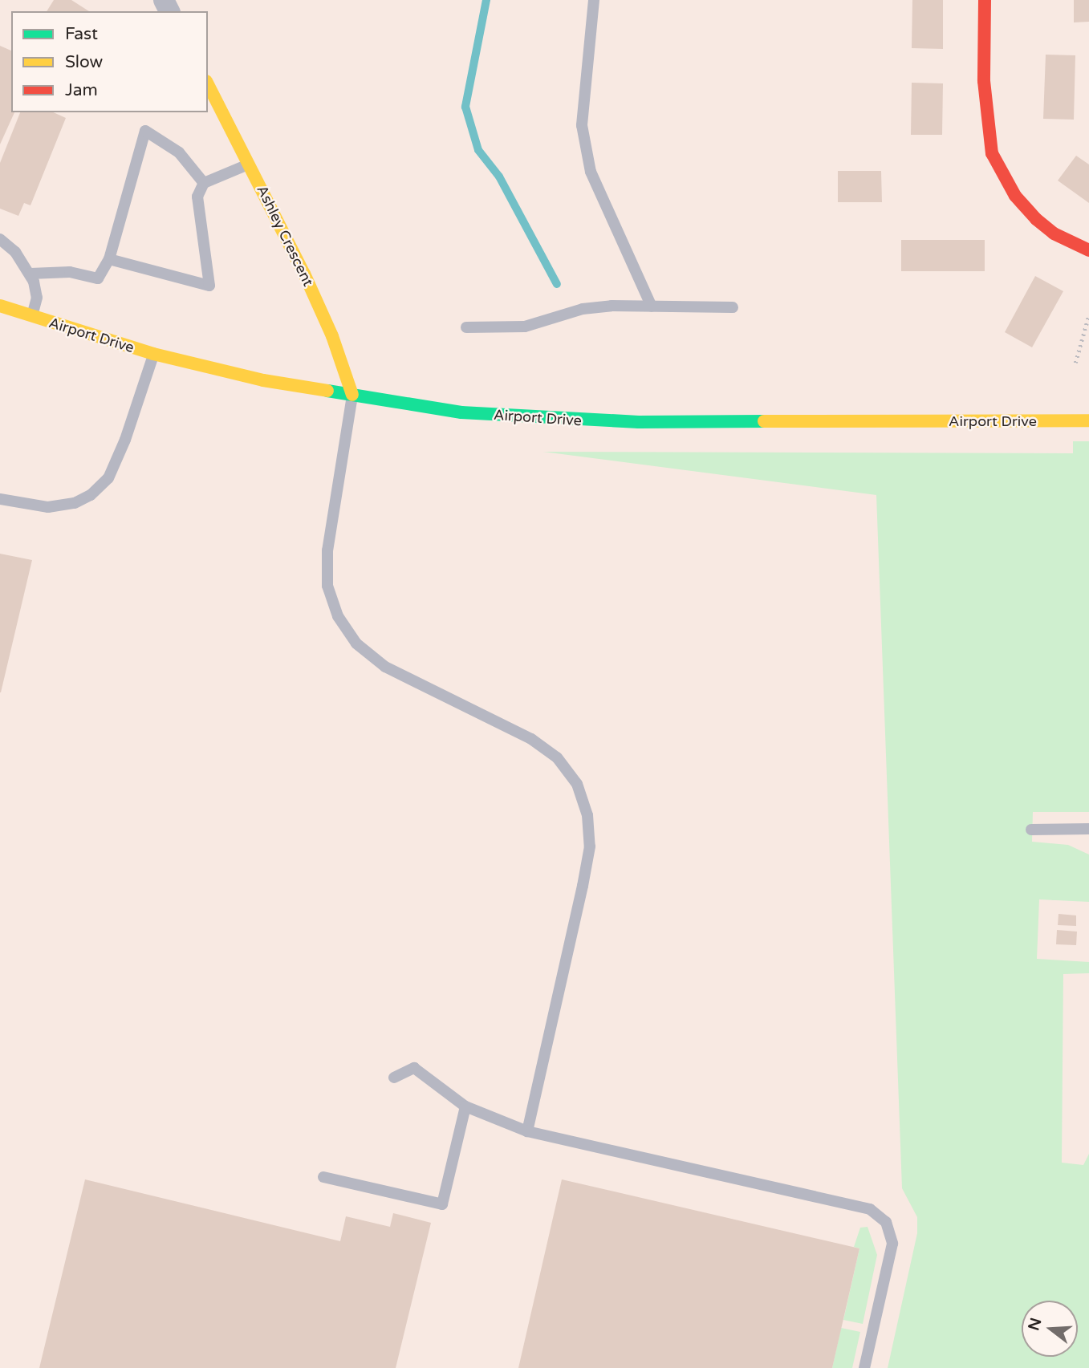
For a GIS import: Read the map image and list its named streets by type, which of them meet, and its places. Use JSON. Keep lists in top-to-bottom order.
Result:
{
  "streets": {
    "street": ["Ashley Crescent", "Airport Drive"]
  },
  "crossings": [
    ["Ashley Crescent", "Airport Drive"]
  ],
  "legend": ["Fast", "Slow", "Jam"],
  "north": "left"
}
